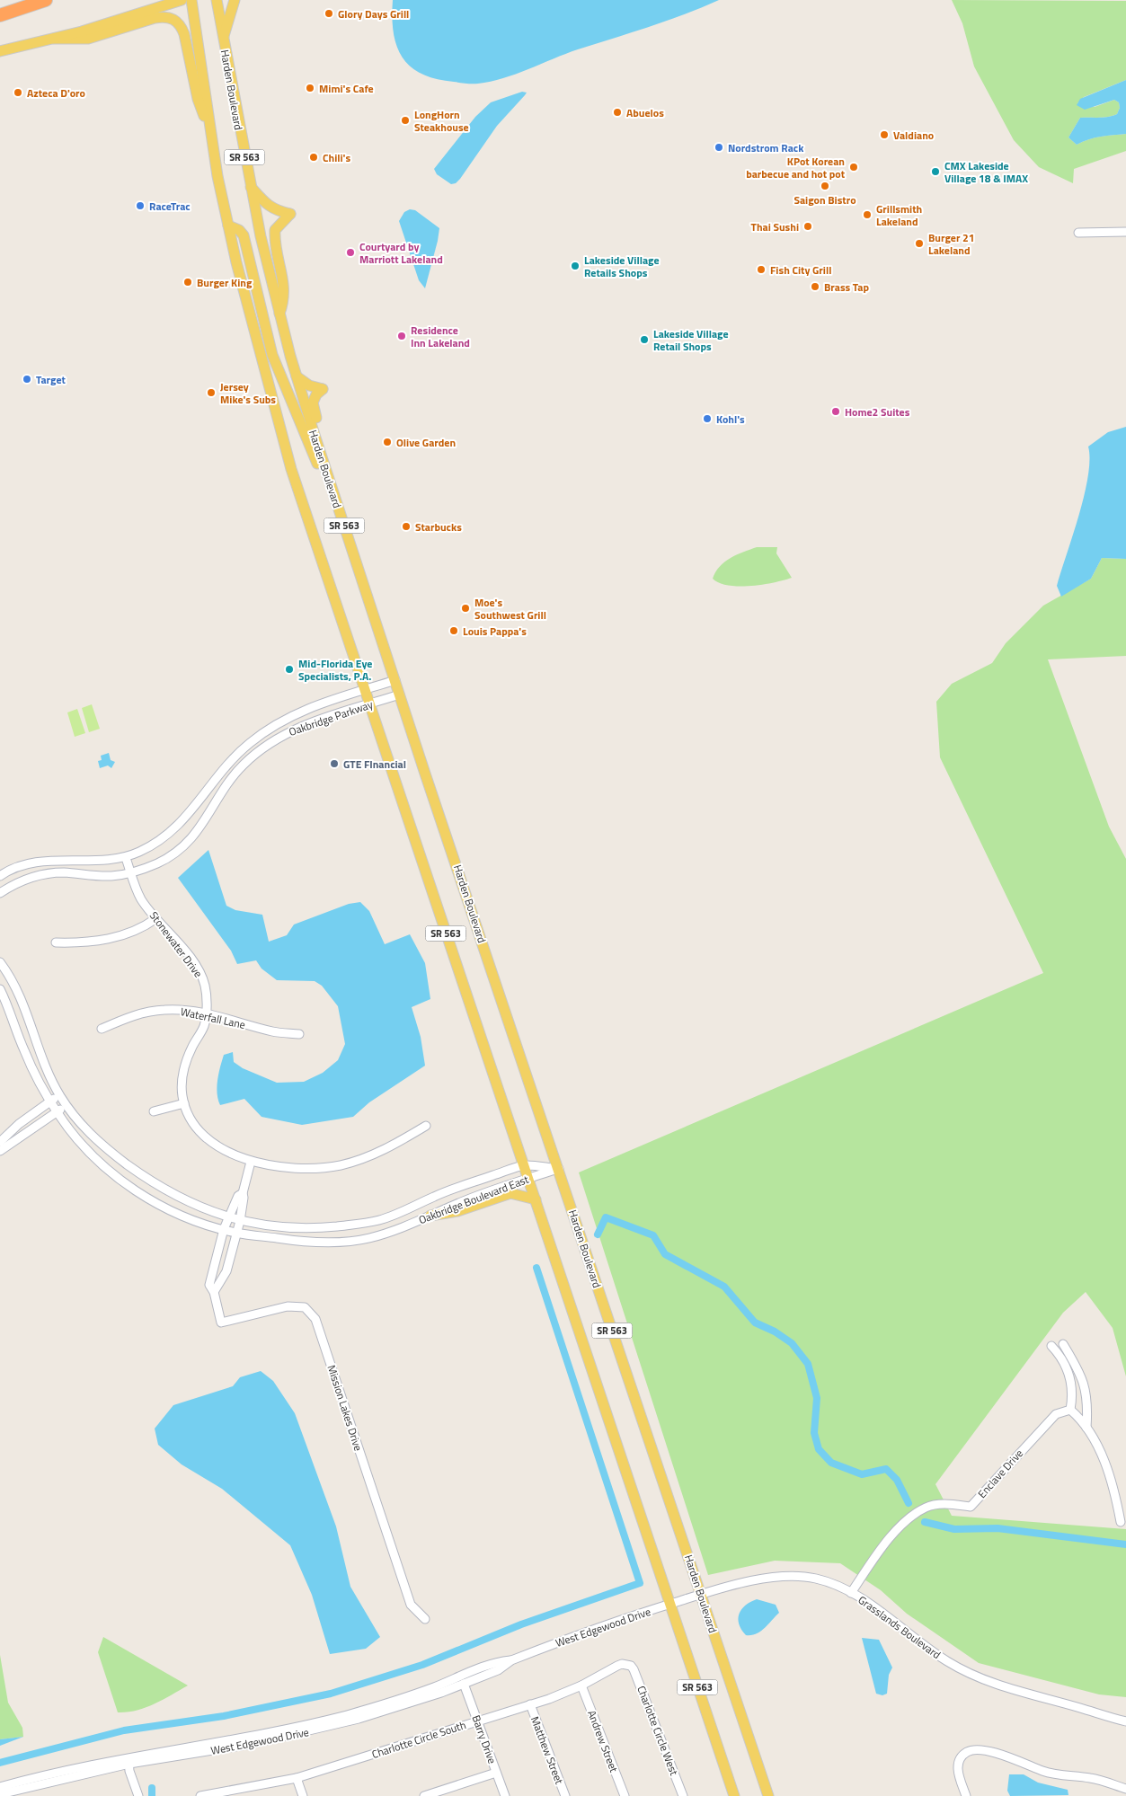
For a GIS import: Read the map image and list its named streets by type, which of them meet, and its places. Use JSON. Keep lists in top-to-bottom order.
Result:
{
  "streets": {
    "main road": ["Harden Boulevard", "SR 563"],
    "street": [
      "Oakbridge Parkway",
      "Stonewater Drive",
      "Waterfall Lane",
      "Oakbridge Boulevard East",
      "Mission Lakes Drive",
      "Enclave Drive",
      "West Edgewood Drive",
      "Grasslands Boulevard",
      "Charlotte Circle West",
      "Charlotte Circle South",
      "Barry Drive",
      "Andrew Street",
      "Matthew Street"
    ]
  },
  "crossings": [
    ["Harden Boulevard", "Oakbridge Parkway"],
    ["Harden Boulevard", "Oakbridge Boulevard East"],
    ["Harden Boulevard", "Grasslands Boulevard"],
    ["SR 563", "Oakbridge Parkway"],
    ["SR 563", "Oakbridge Boulevard East"],
    ["SR 563", "West Edgewood Drive"],
    ["SR 563", "Grasslands Boulevard"],
    ["Oakbridge Parkway", "Stonewater Drive"],
    ["Stonewater Drive", "Waterfall Lane"],
    ["Stonewater Drive", "Mission Lakes Drive"],
    ["Oakbridge Boulevard East", "Mission Lakes Drive"],
    ["Enclave Drive", "Grasslands Boulevard"],
    ["West Edgewood Drive", "Grasslands Boulevard"],
    ["West Edgewood Drive", "Barry Drive"],
    ["Charlotte Circle West", "Charlotte Circle South"],
    ["Charlotte Circle South", "Barry Drive"],
    ["Charlotte Circle South", "Andrew Street"],
    ["Charlotte Circle South", "Matthew Street"]
  ],
  "places": [
    "Glory Days Grill",
    "Mimi's Cafe",
    "Azteca D'oro",
    "Abuelos",
    "LongHorn Steakhouse",
    "Valdiano",
    "Nordstrom Rack",
    "Chili's",
    "KPot Korean barbecue and hot pot",
    "CMX Lakeside Village 18 & IMAX",
    "Saigon Bistro",
    "RaceTrac",
    "Grillsmith Lakeland",
    "Thai Sushi",
    "Burger 21 Lakeland",
    "Courtyard by Marriott Lakeland",
    "Lakeside Village Retails Shops",
    "Fish City Grill",
    "Burger King",
    "Brass Tap",
    "Residence Inn Lakeland",
    "Lakeside Village Retail Shops",
    "Target",
    "Jersey Mike's Subs",
    "Home2 Suites",
    "Kohl's",
    "Olive Garden",
    "Starbucks",
    "Moe's Southwest Grill",
    "Louis Pappa's",
    "Mid-Florida Eye Specialists, P.A.",
    "GTE FInancial"
  ]
}
